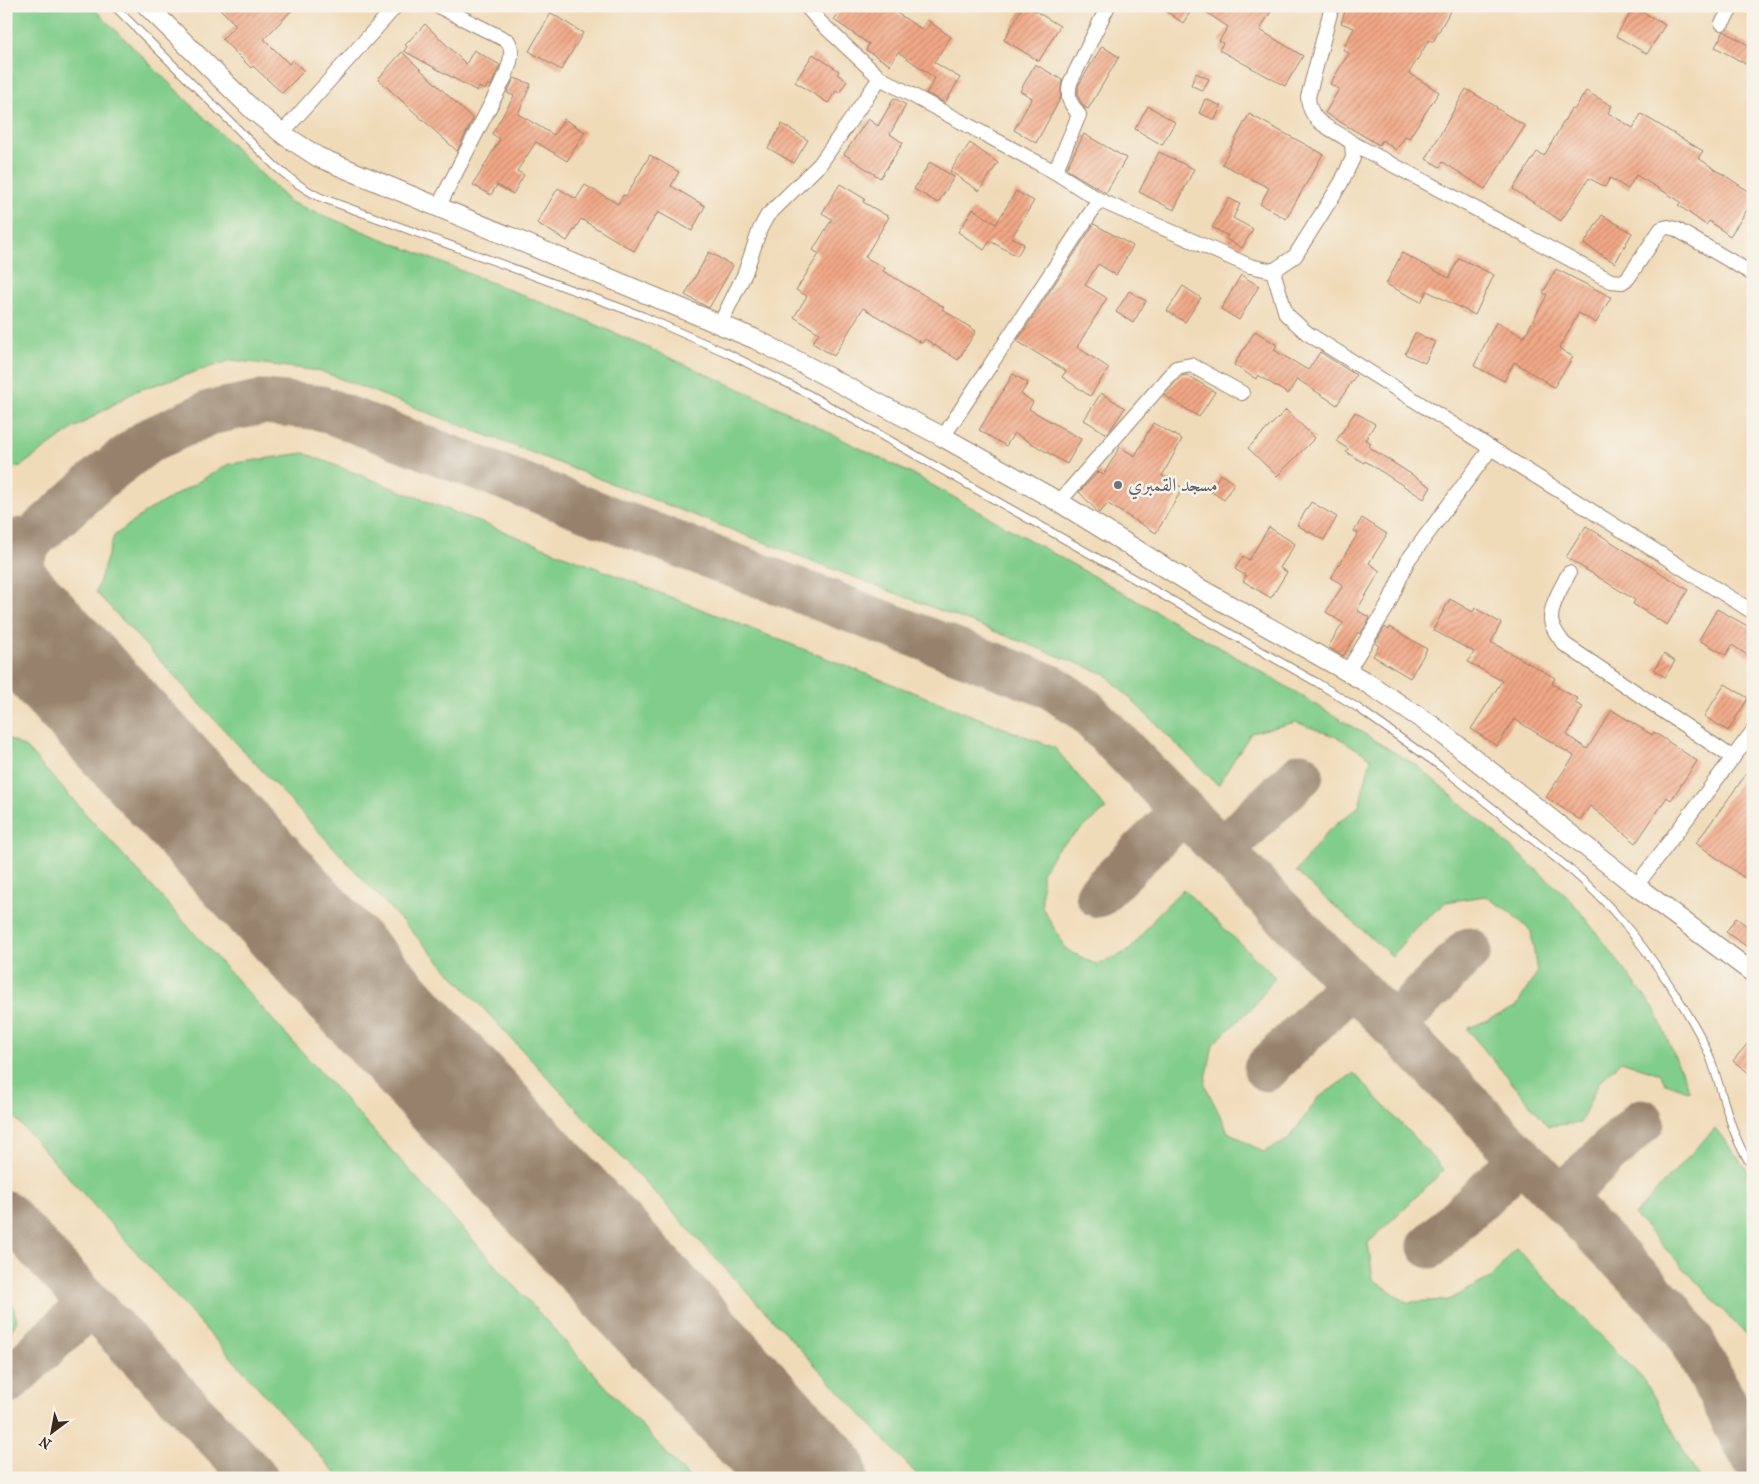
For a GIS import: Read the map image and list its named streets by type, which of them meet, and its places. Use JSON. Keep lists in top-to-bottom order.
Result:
{
  "places": ["مسجد القمبري"],
  "north": "bottom left"
}
